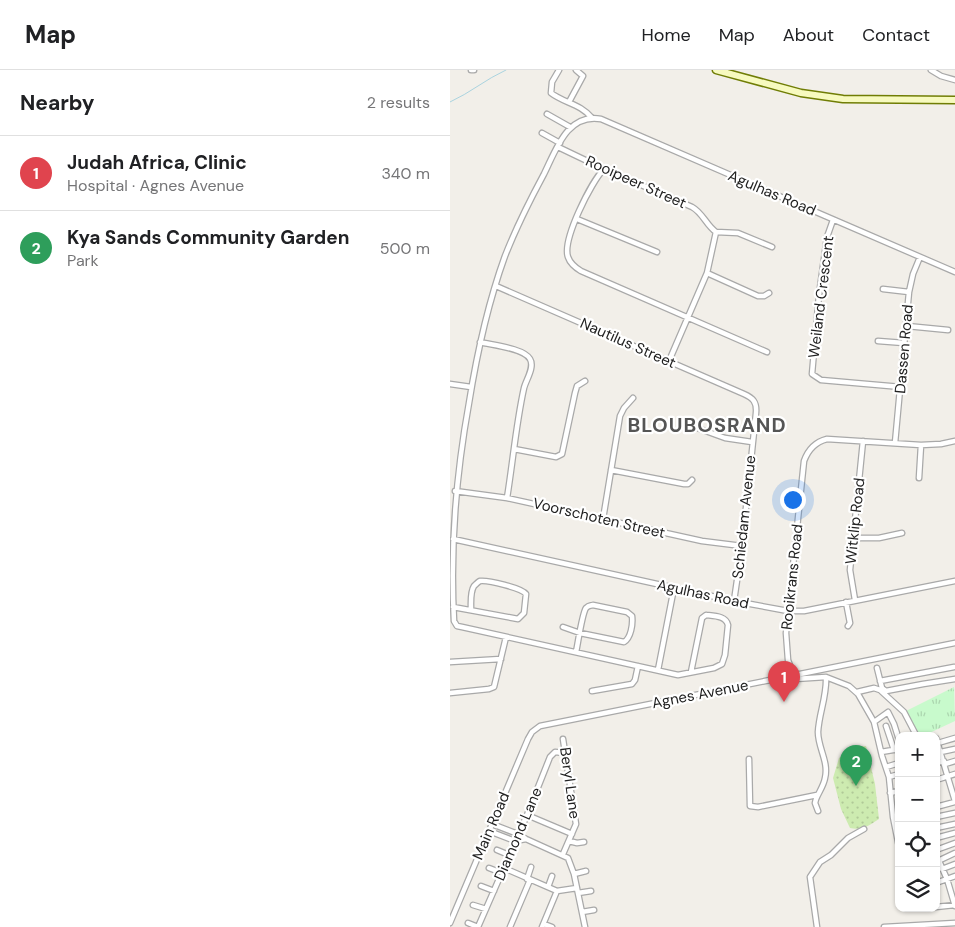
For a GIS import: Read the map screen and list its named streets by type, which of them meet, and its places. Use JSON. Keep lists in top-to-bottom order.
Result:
{
  "streets": {
    "street": [
      "Rooipeer Street",
      "Agulhas Road",
      "Weiland Crescent",
      "Nautilus Street",
      "Dassen Road",
      "Schiedam Avenue",
      "Voorschoten Street",
      "Witklip Road",
      "Rooikrans Road",
      "Agnes Avenue",
      "Beryl Lane",
      "Main Road",
      "Diamond Lane"
    ]
  },
  "crossings": [
    ["Agulhas Road", "Weiland Crescent"],
    ["Agulhas Road", "Dassen Road"],
    ["Agulhas Road", "Schiedam Avenue"],
    ["Agulhas Road", "Witklip Road"],
    ["Agulhas Road", "Rooikrans Road"],
    ["Weiland Crescent", "Dassen Road"],
    ["Nautilus Street", "Schiedam Avenue"],
    ["Dassen Road", "Rooikrans Road"],
    ["Schiedam Avenue", "Voorschoten Street"],
    ["Witklip Road", "Rooikrans Road"],
    ["Rooikrans Road", "Agnes Avenue"],
    ["Agnes Avenue", "Main Road"],
    ["Beryl Lane", "Diamond Lane"]
  ],
  "districts": ["BLOUBOSRAND"],
  "page": {
    "header": "Map",
    "nav": [
      "Home",
      "Map",
      "About",
      "Contact"
    ],
    "heading": ["Nearby", "2 results"],
    "list": [
      {
        "mark": "1",
        "name": "Judah Africa, Clinic",
        "note": "Hospital · Agnes Avenue",
        "value": "340 m"
      },
      {
        "mark": "2",
        "name": "Kya Sands Community Garden",
        "note": "Park",
        "value": "500 m"
      }
    ],
    "pins": ["1", "2"],
    "map_buttons": ["+", "−"]
  }
}
